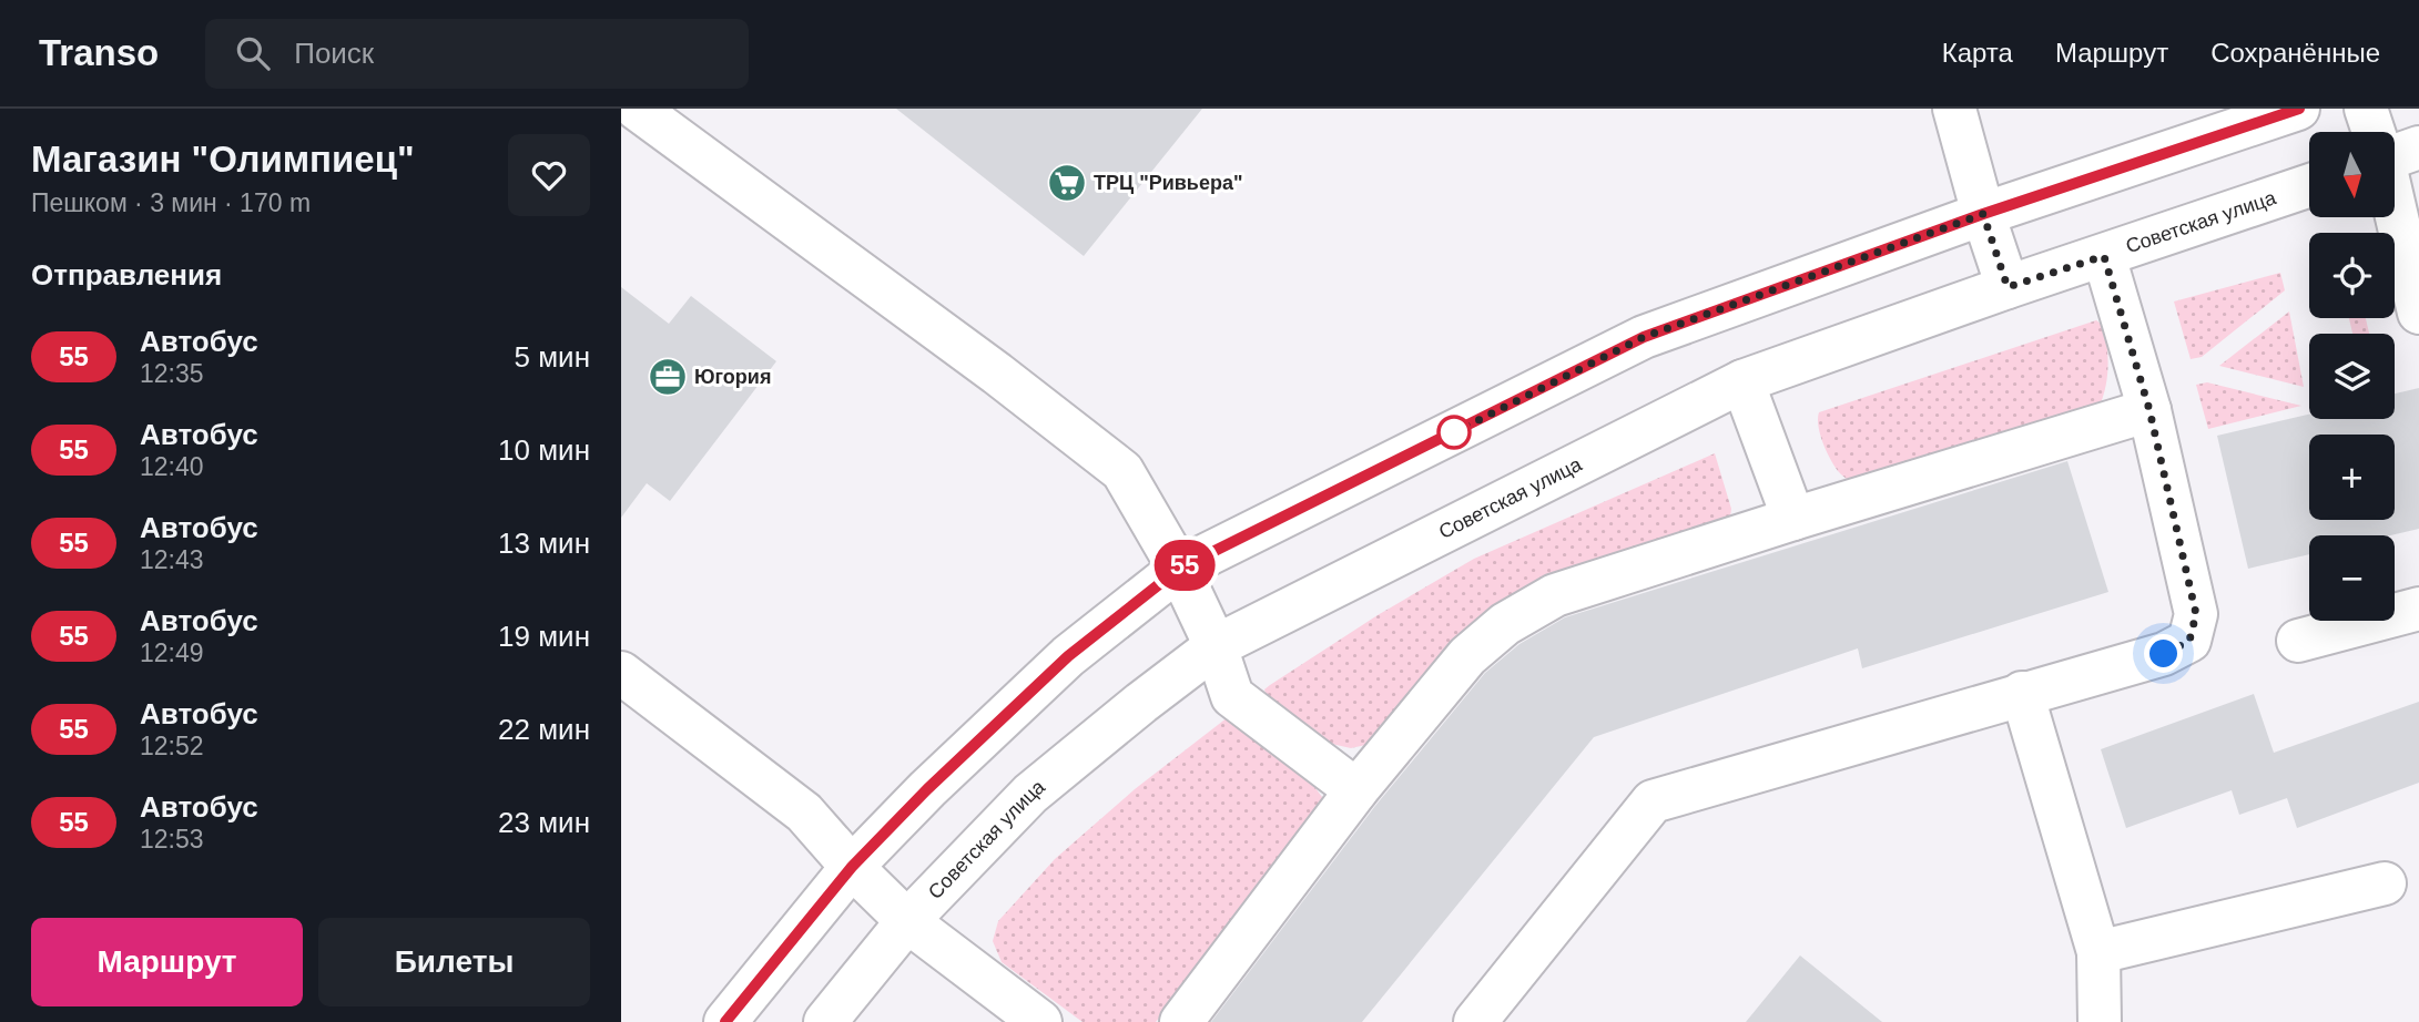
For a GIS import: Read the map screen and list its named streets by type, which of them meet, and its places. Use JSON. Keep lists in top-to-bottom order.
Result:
{
  "streets": {
    "main road": ["Советская улица"]
  },
  "places": {
    "supermarket": ["ТРЦ \"Ривьера\""],
    "office": ["Югория"]
  },
  "lines": ["bus line 55"],
  "north": "bottom",
  "page": {
    "header": "Transo",
    "search": "Поиск",
    "nav": ["Карта", "Маршрут", "Сохранённые"],
    "heading": [
      ["Магазин \"Олимпиец\"", "Пешком · 3 мин · 170 m"],
      "Отправления"
    ],
    "on_map": "55",
    "map_buttons": ["+", "−"],
    "list": [
      {
        "mark": "55",
        "name": "Автобус",
        "note": "12:35",
        "value": "5 мин"
      },
      {
        "mark": "55",
        "name": "Автобус",
        "note": "12:40",
        "value": "10 мин"
      },
      {
        "mark": "55",
        "name": "Автобус",
        "note": "12:43",
        "value": "13 мин"
      },
      {
        "mark": "55",
        "name": "Автобус",
        "note": "12:49",
        "value": "19 мин"
      },
      {
        "mark": "55",
        "name": "Автобус",
        "note": "12:52",
        "value": "22 мин"
      },
      {
        "mark": "55",
        "name": "Автобус",
        "note": "12:53",
        "value": "23 мин"
      }
    ],
    "buttons": ["Маршрут", "Билеты"]
  }
}
